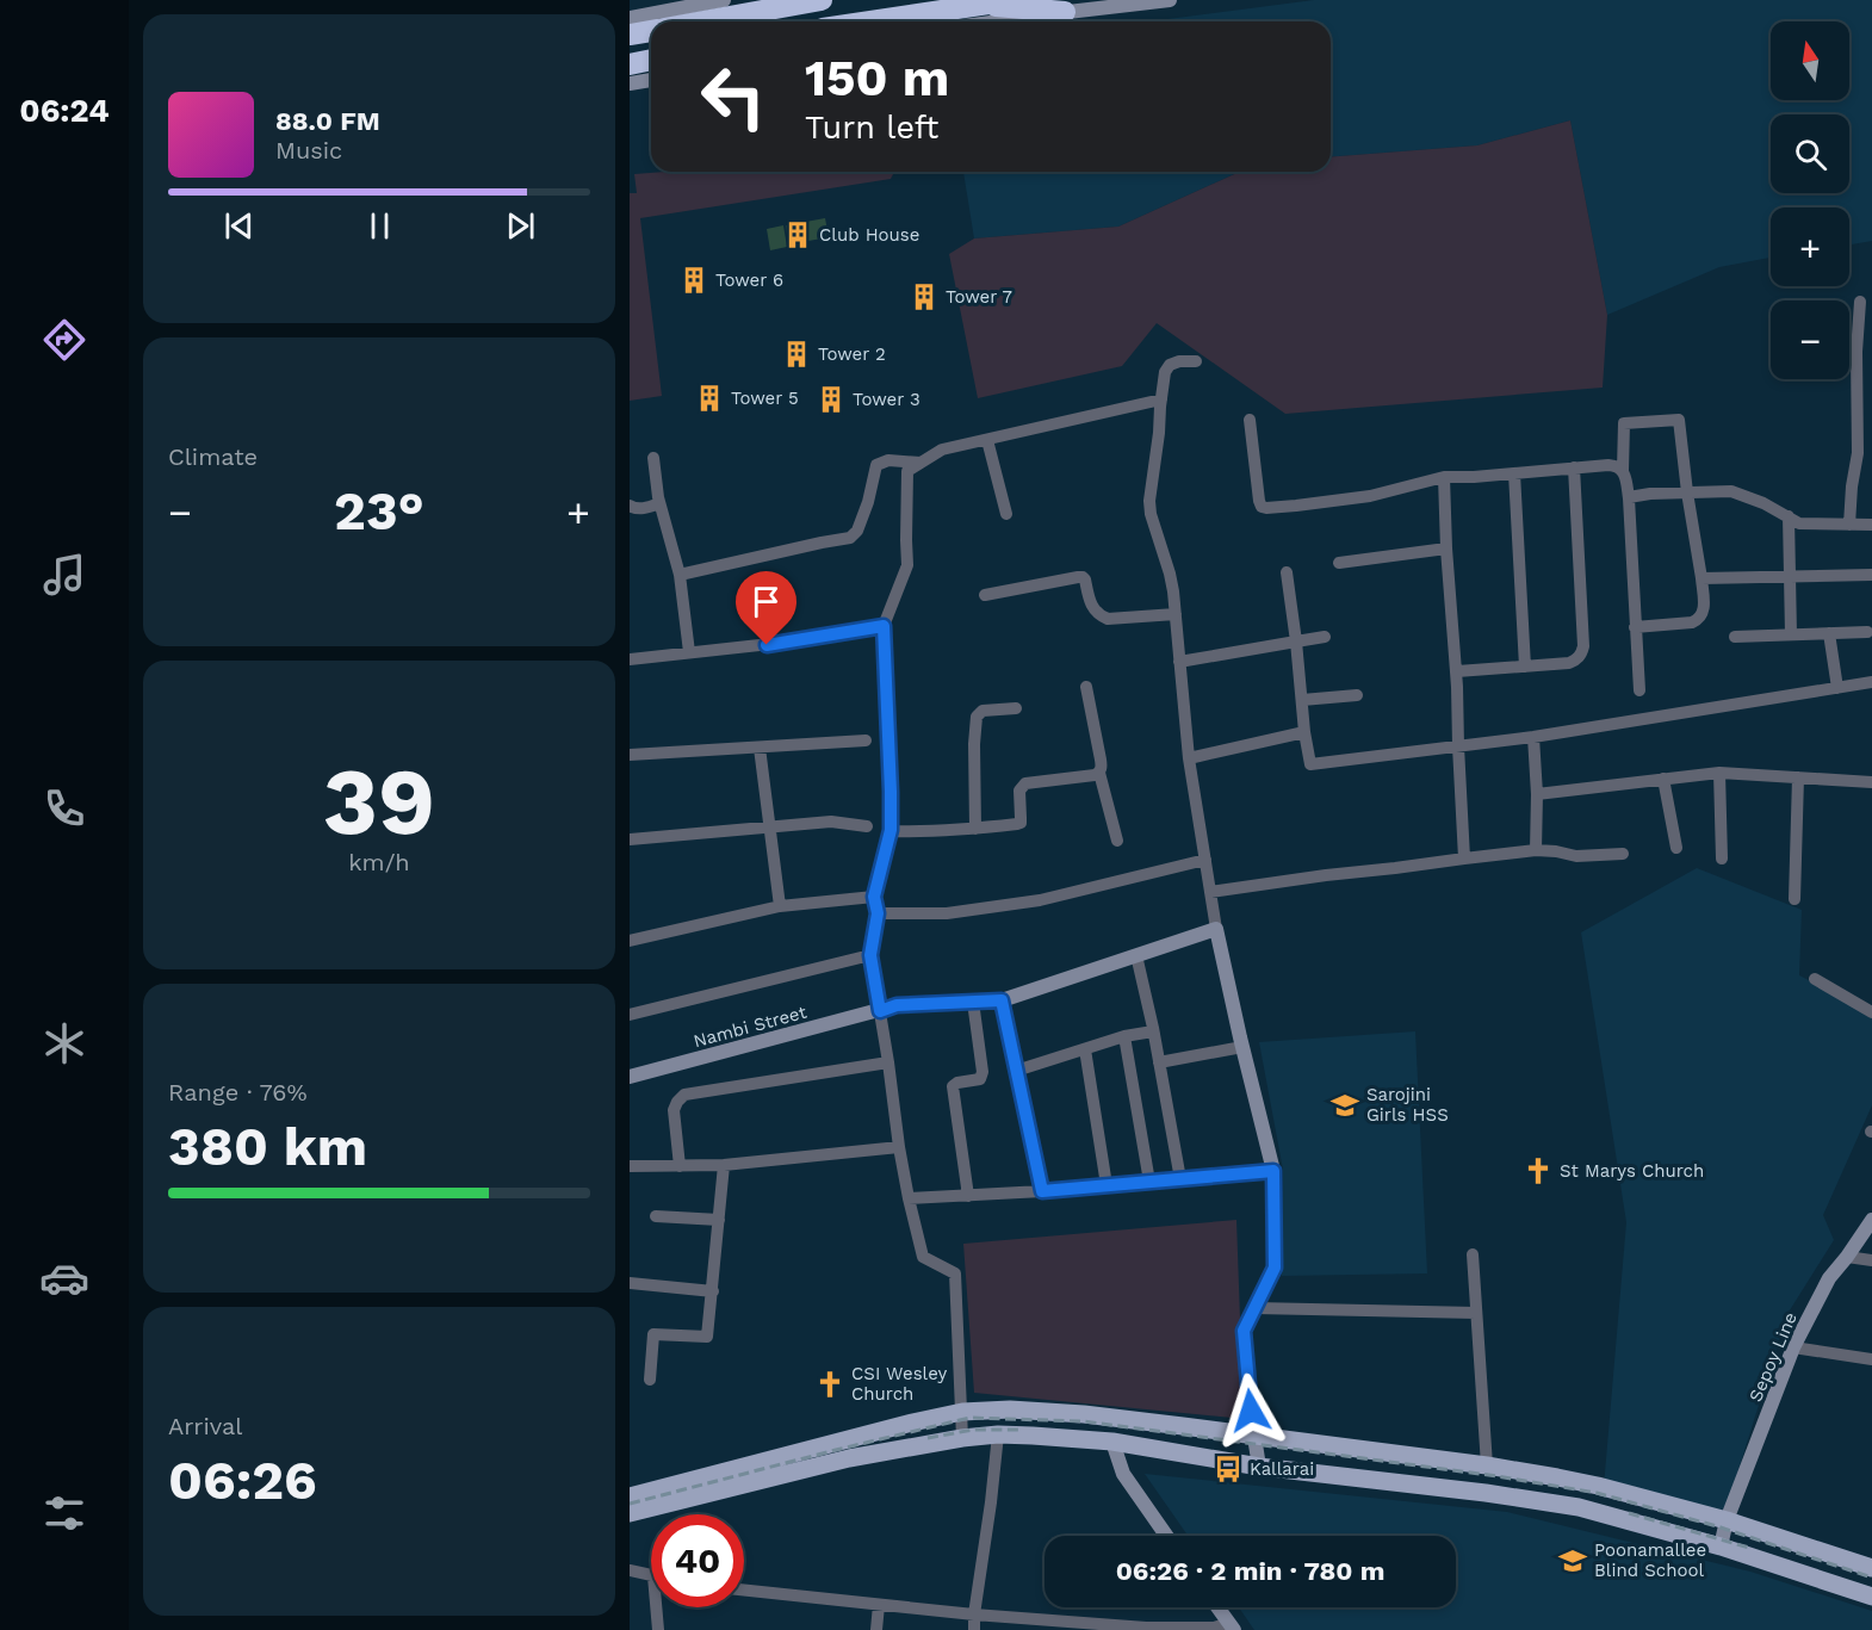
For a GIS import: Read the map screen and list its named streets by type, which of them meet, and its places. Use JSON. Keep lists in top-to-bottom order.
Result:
{
  "streets": {
    "street": ["Nambi Street", "Sepoy Line"]
  },
  "places": {
    "building": [
      "Club House",
      "Tower 6",
      "Tower 7",
      "Tower 2",
      "Tower 5",
      "Tower 3"
    ],
    "school or university": ["Sarojini Girls HSS", "Poonamallee Blind School"],
    "church": ["St Marys Church", "CSI Wesley Church"],
    "bus stop": ["Kallarai"]
  },
  "north": "top",
  "page": {
    "tabs": "06:24",
    "map_buttons": ["+", "−"],
    "turn": ["150 m", "Turn left"],
    "song": ["88.0 FM", "Music"],
    "tile": [
      "Climate",
      ["39", "km/h"],
      ["Range · 76%", "380 km"],
      ["Arrival", "06:26"]
    ],
    "heat": ["−", "23°", "+"],
    "limit": "40",
    "trip": "06:26 · 2 min · 780 m"
  }
}
